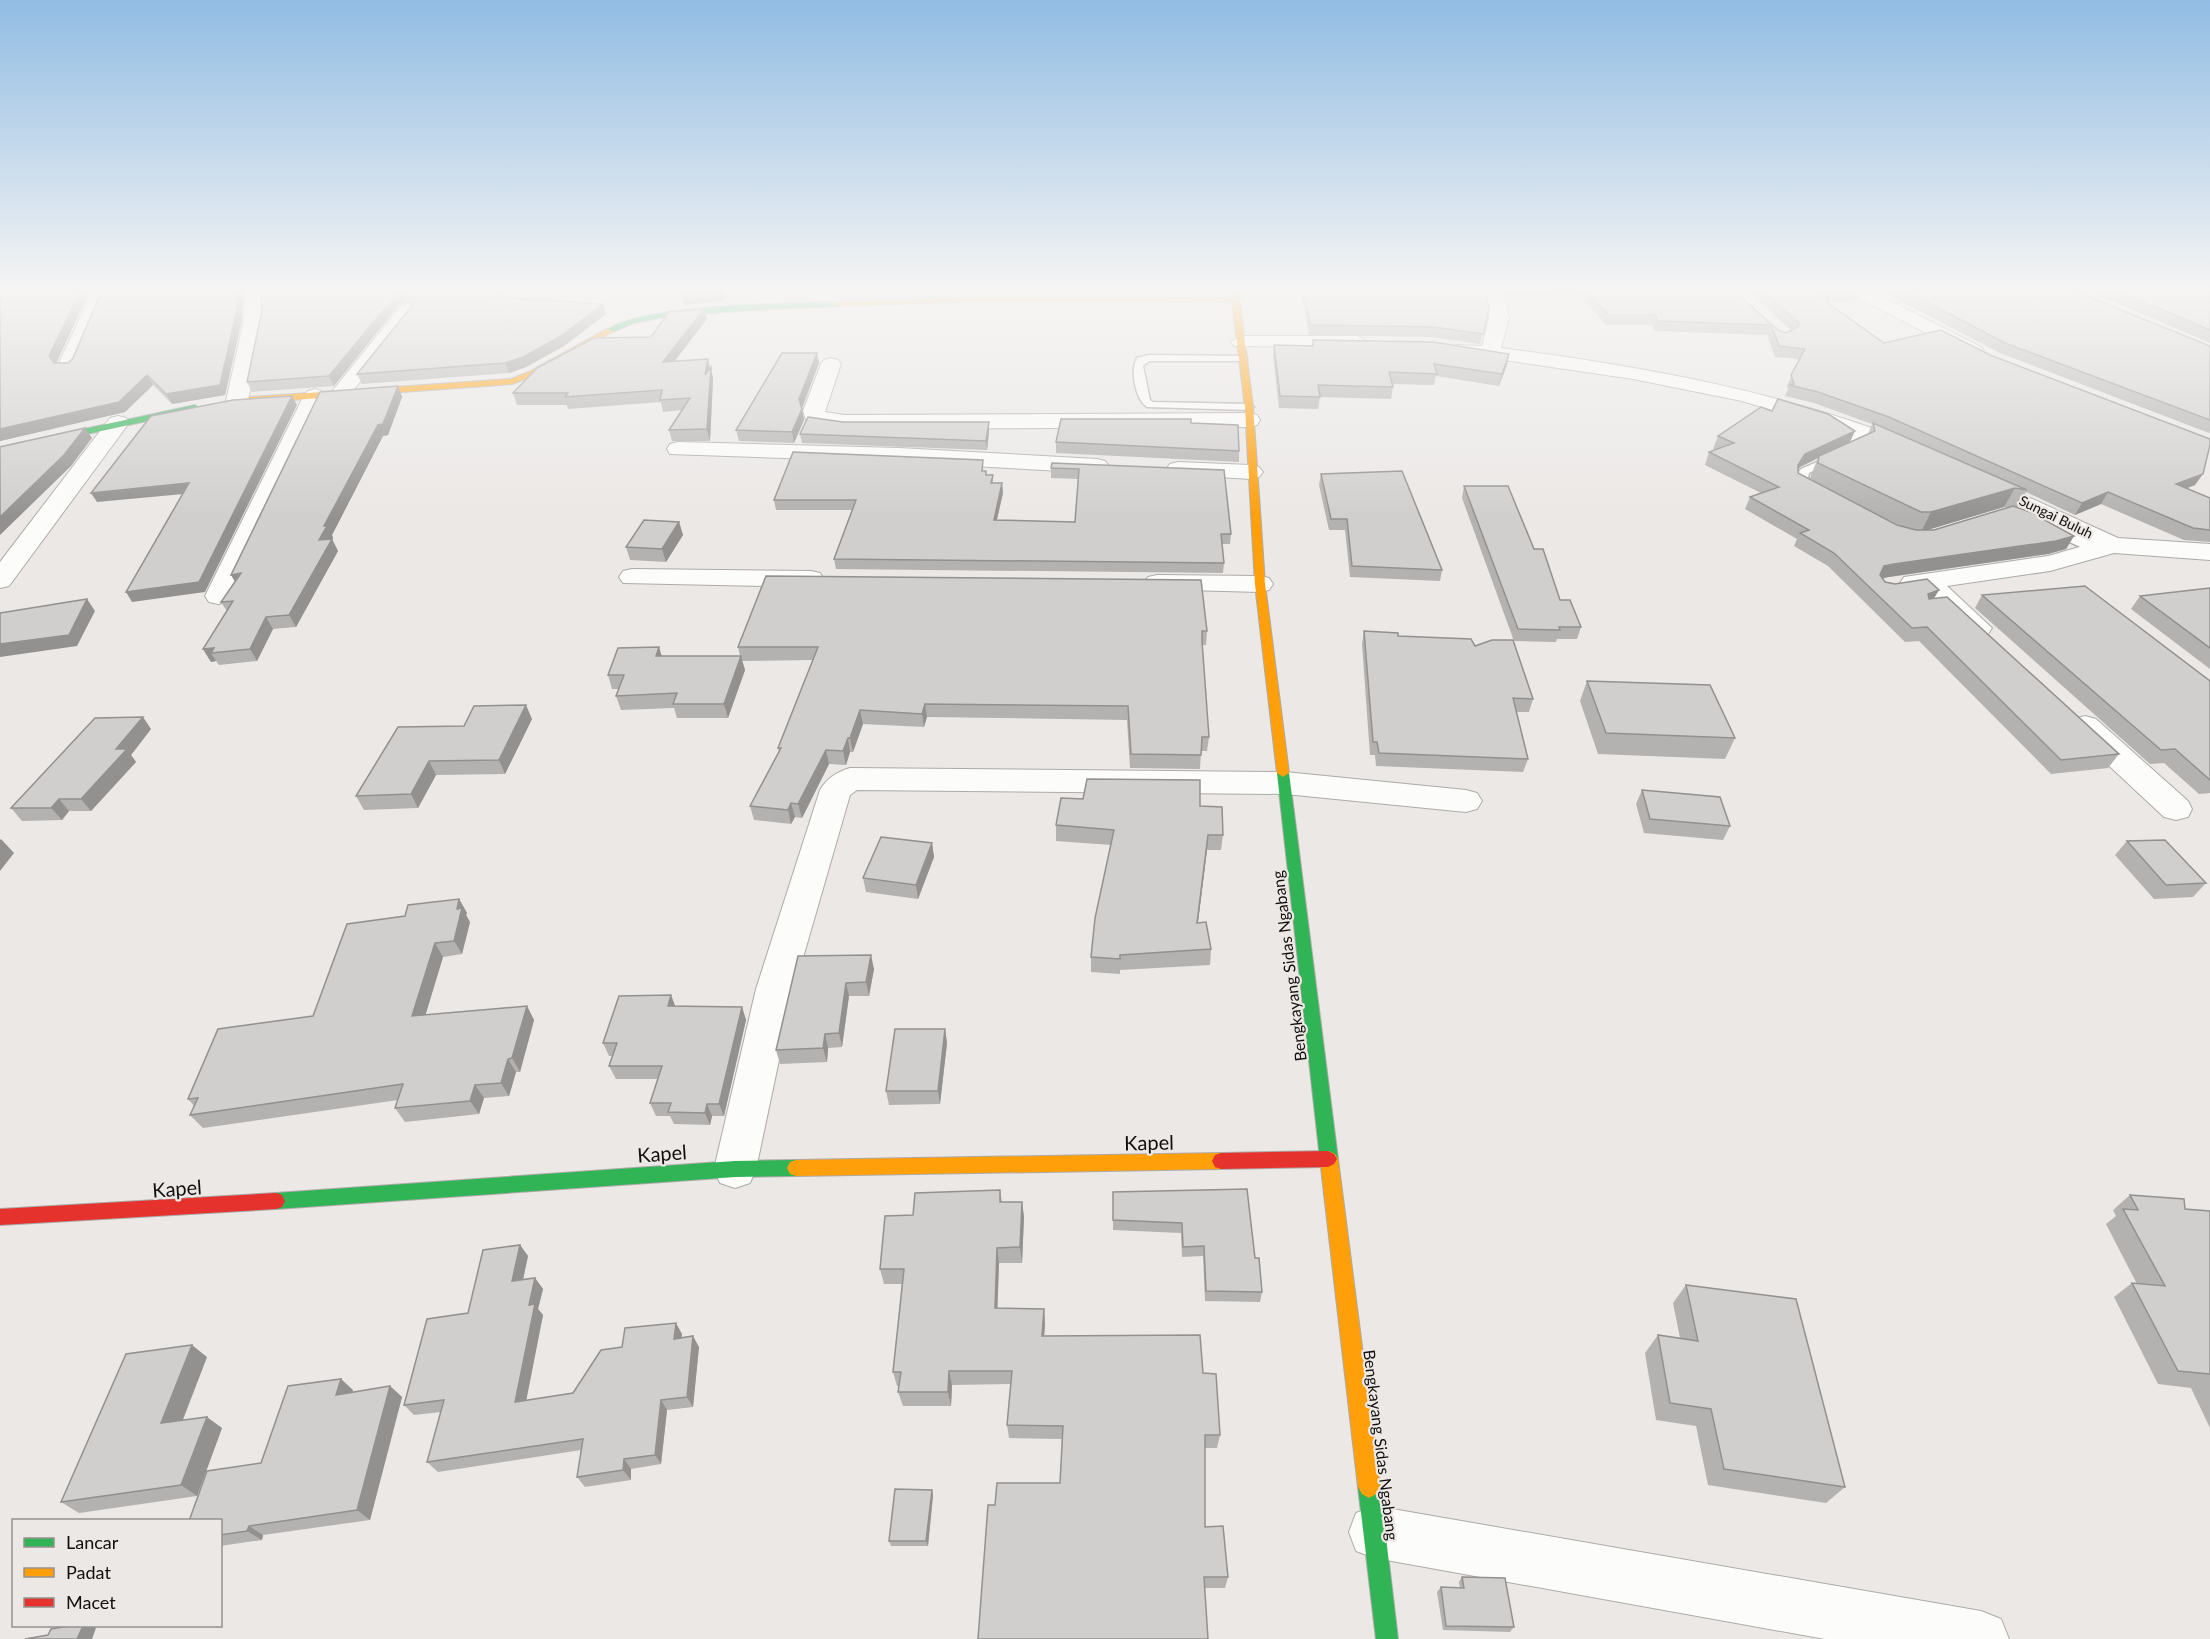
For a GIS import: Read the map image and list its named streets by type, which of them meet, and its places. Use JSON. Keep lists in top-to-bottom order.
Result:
{
  "streets": {
    "main road": ["Bengkayang Sidas Ngabang", "Kapel"],
    "street": ["Sungai Buluh"]
  },
  "crossings": [
    ["Bengkayang Sidas Ngabang", "Kapel"]
  ],
  "legend": ["Lancar", "Padat", "Macet"]
}
